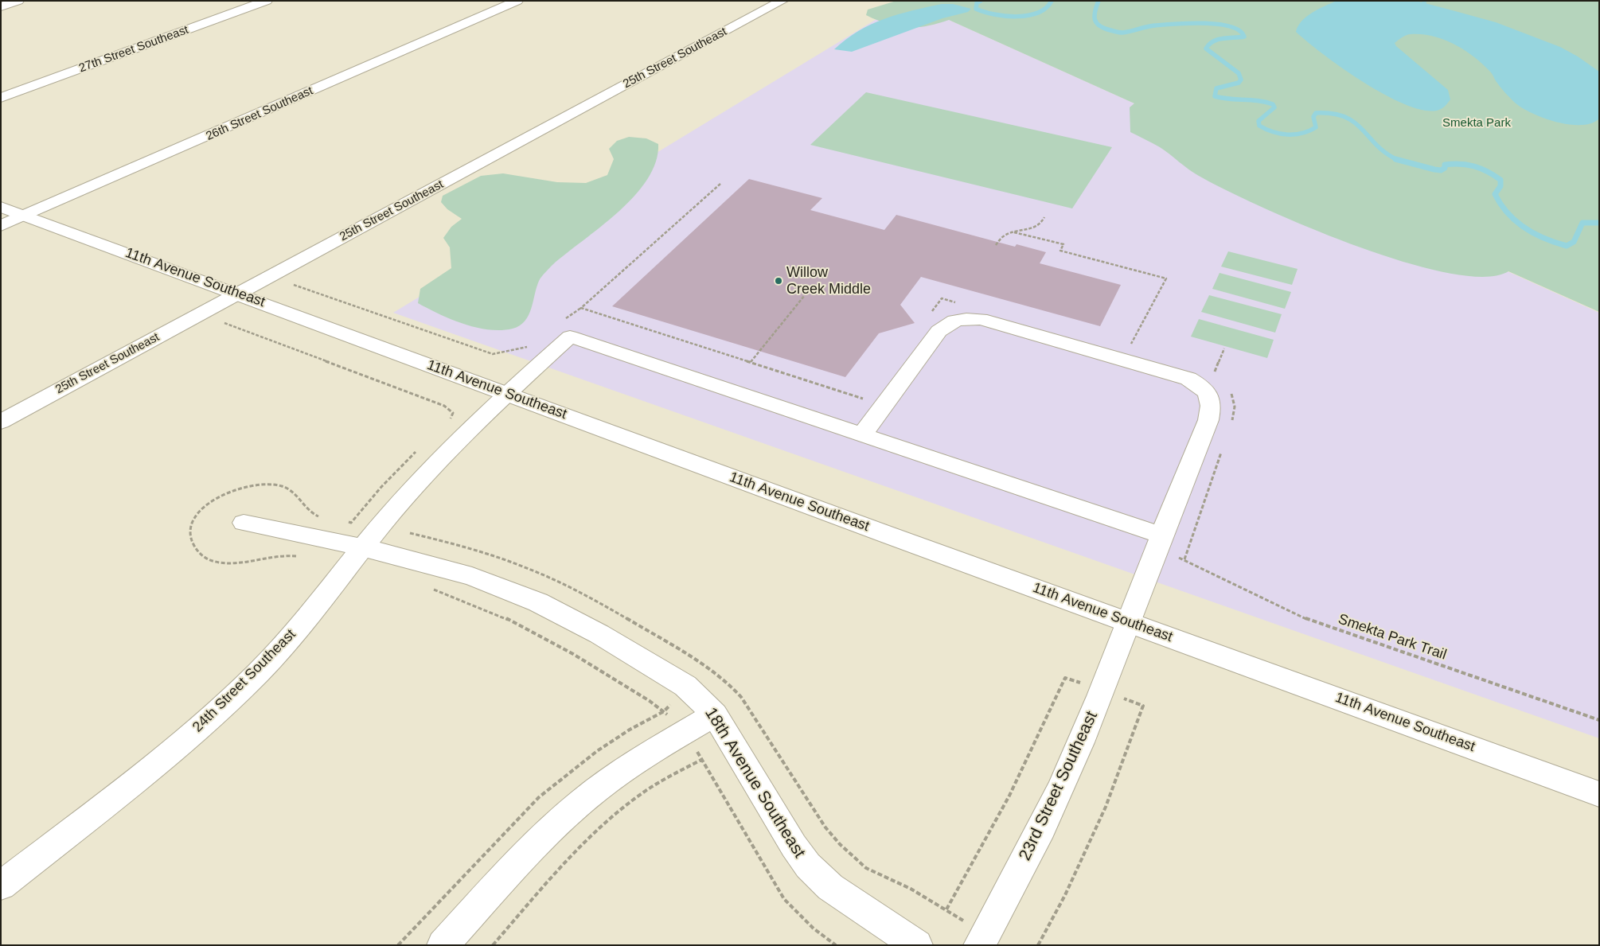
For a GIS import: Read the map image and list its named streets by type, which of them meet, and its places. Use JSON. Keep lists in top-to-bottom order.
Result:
{
  "streets": {
    "street": [
      "27th Street Southeast",
      "25th Street Southeast",
      "26th Street Southeast",
      "11th Avenue Southeast",
      "24th Street Southeast",
      "18th Avenue Southeast",
      "23rd Street Southeast"
    ],
    "path": ["Smekta Park Trail"]
  },
  "crossings": [
    ["25th Street Southeast", "11th Avenue Southeast"],
    ["26th Street Southeast", "11th Avenue Southeast"],
    ["11th Avenue Southeast", "24th Street Southeast"],
    ["11th Avenue Southeast", "23rd Street Southeast"],
    ["24th Street Southeast", "18th Avenue Southeast"],
    ["24th Street Southeast", "23rd Street Southeast"]
  ],
  "parks": ["Smekta Park"],
  "places": ["Willow Creek Middle"]
}
